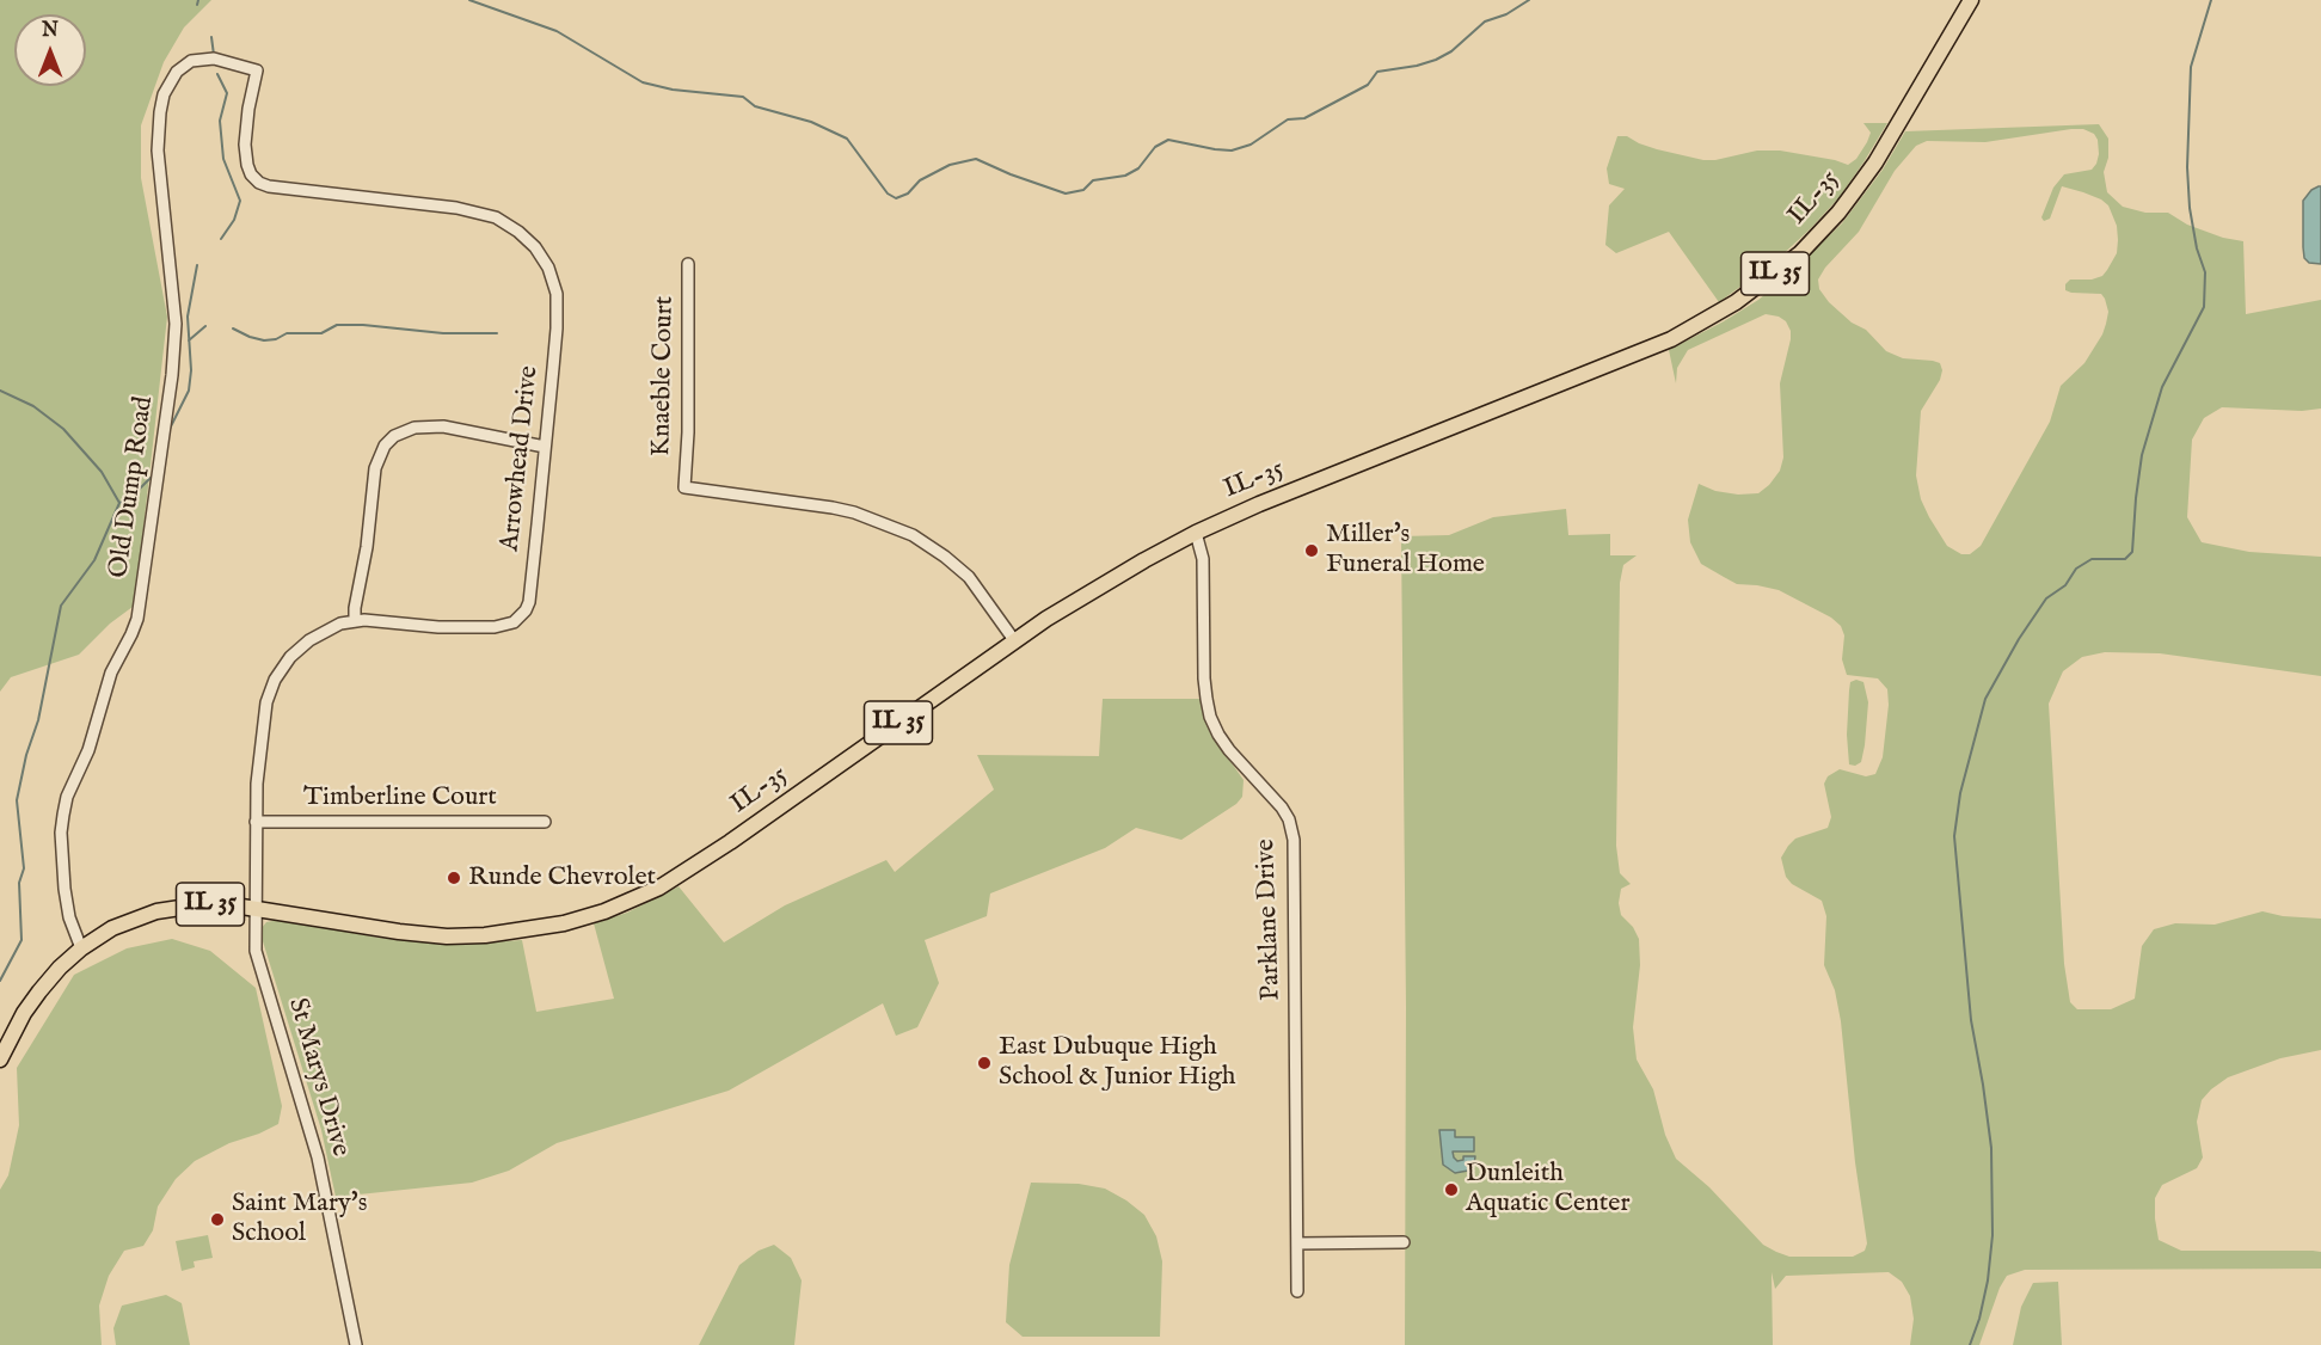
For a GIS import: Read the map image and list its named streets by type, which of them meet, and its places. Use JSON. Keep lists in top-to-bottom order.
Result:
{
  "streets": {
    "main road": ["IL-35", "IL 35"],
    "street": [
      "Knaeble Court",
      "Arrowhead Drive",
      "Old Dump Road",
      "Timberline Court",
      "Parklane Drive",
      "St Marys Drive"
    ]
  },
  "crossings": [
    ["IL-35", "IL 35"],
    ["IL-35", "Knaeble Court"],
    ["IL-35", "Arrowhead Drive"],
    ["IL-35", "Parklane Drive"],
    ["IL-35", "St Marys Drive"],
    ["IL 35", "Arrowhead Drive"],
    ["IL 35", "Old Dump Road"],
    ["IL 35", "St Marys Drive"],
    ["Arrowhead Drive", "Old Dump Road"],
    ["Arrowhead Drive", "Timberline Court"],
    ["Arrowhead Drive", "St Marys Drive"]
  ],
  "places": [
    "Miller's Funeral Home",
    "Runde Chevrolet",
    "East Dubuque High School & Junior High",
    "Dunleith Aquatic Center",
    "Saint Mary's School"
  ],
  "north": "top"
}
